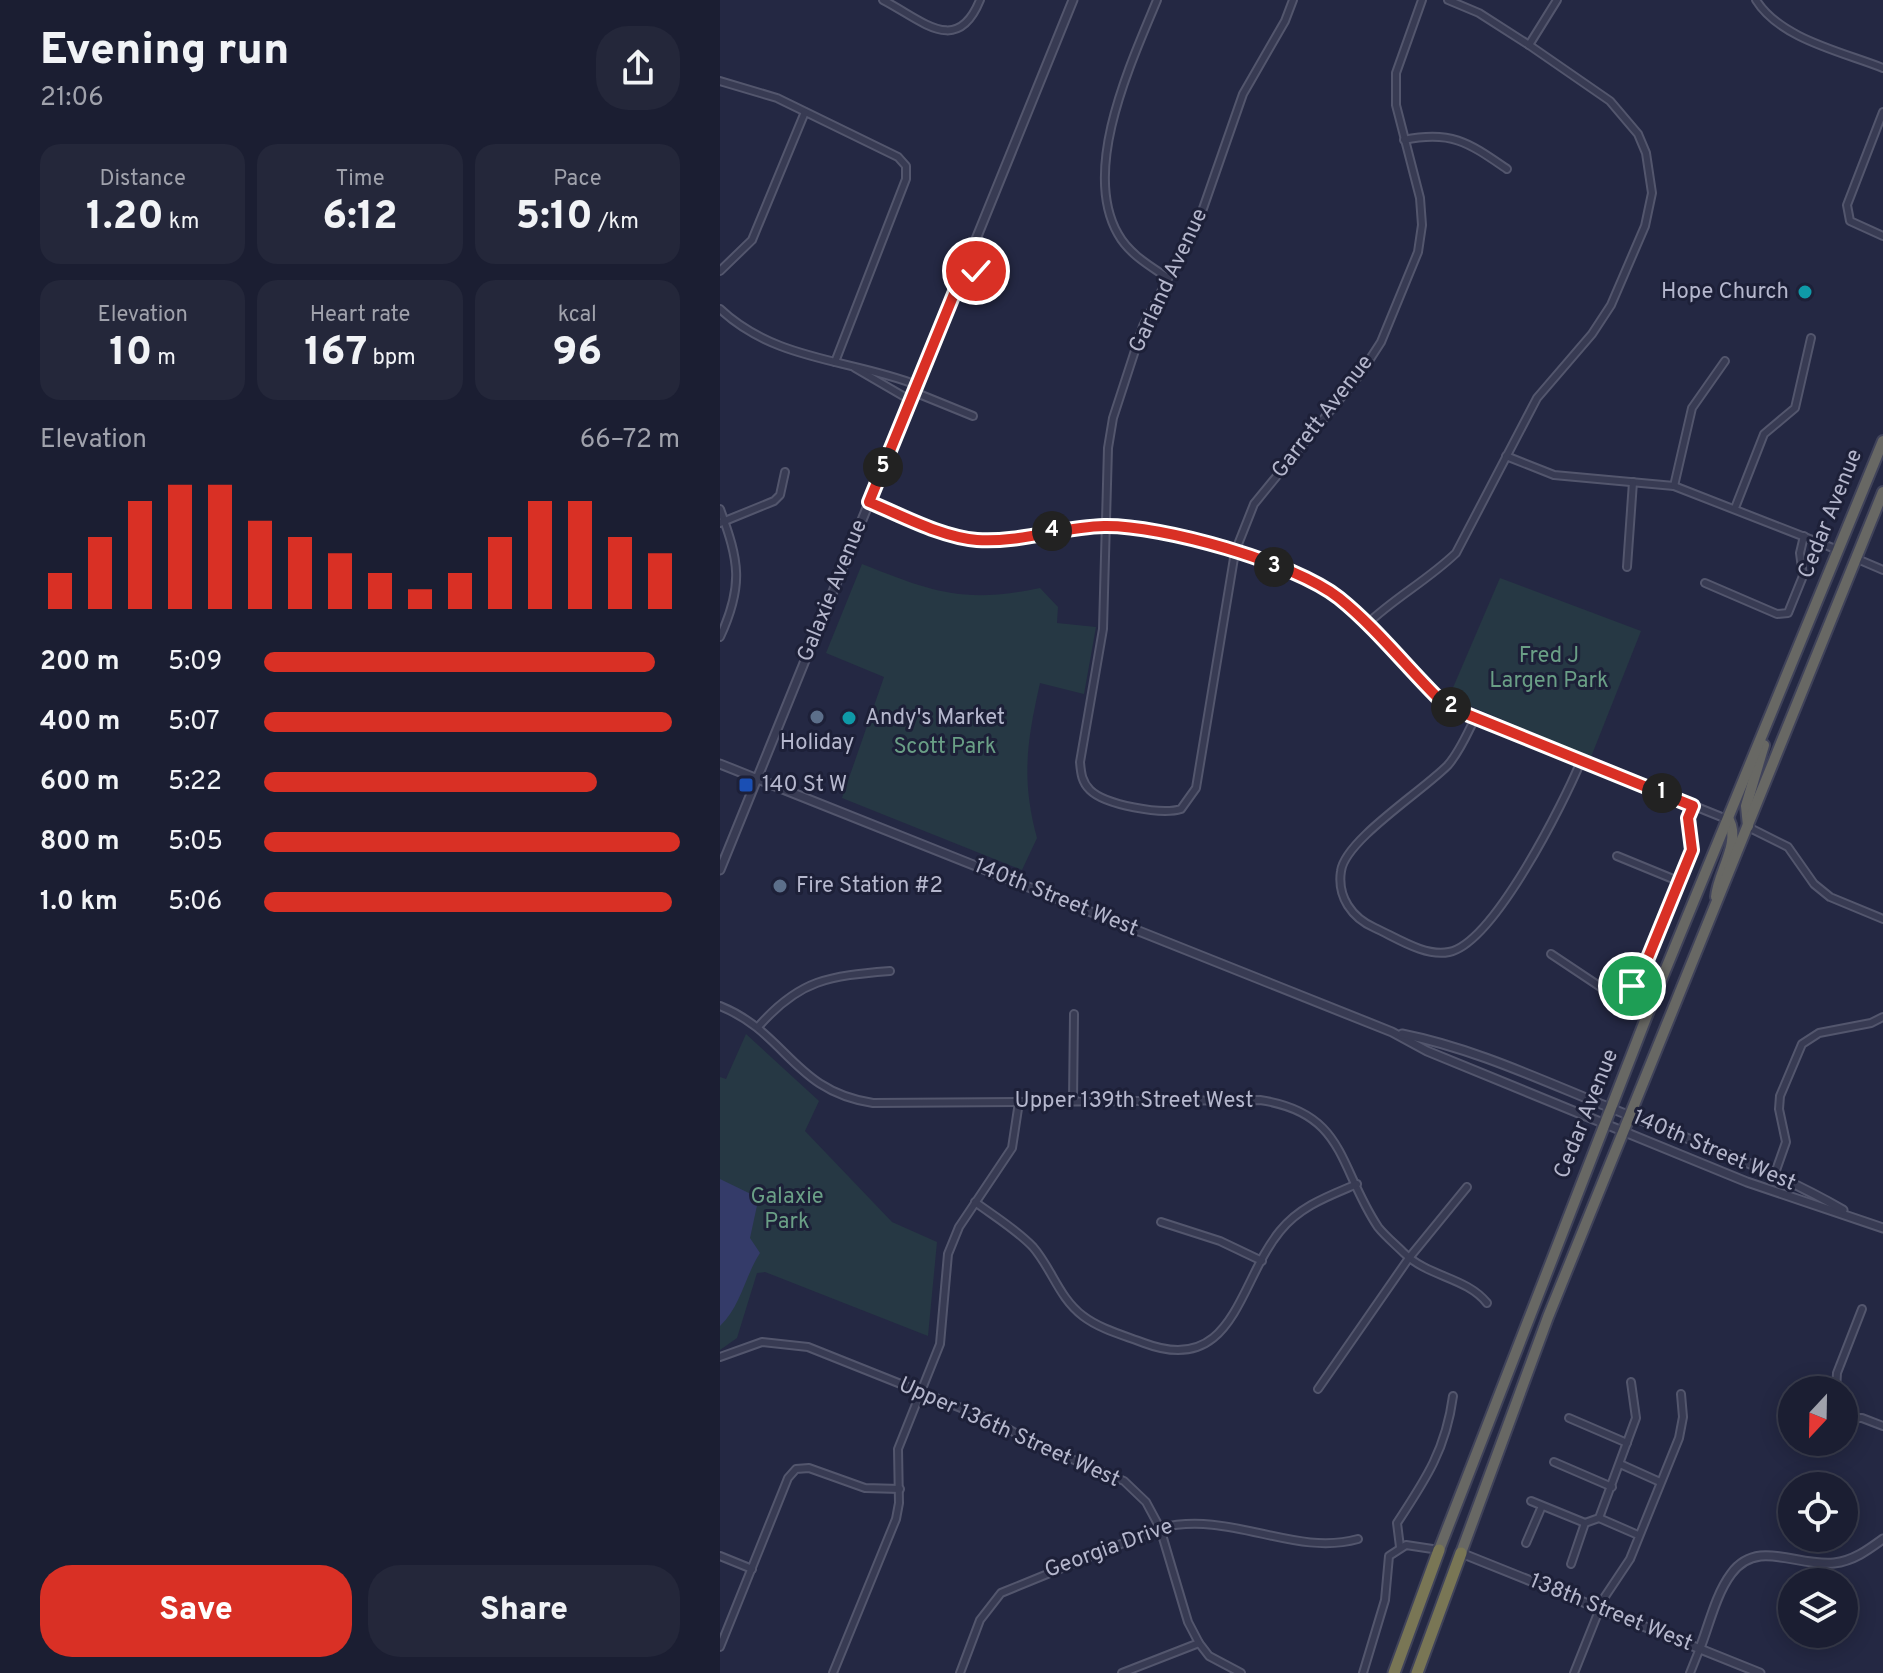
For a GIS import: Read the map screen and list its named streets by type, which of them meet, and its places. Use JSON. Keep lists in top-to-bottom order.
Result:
{
  "streets": {
    "highway": ["Cedar Avenue"],
    "street": [
      "Garland Avenue",
      "Garrett Avenue",
      "Galaxie Avenue",
      "140th Street West",
      "Upper 139th Street West",
      "Upper 136th Street West",
      "Georgia Drive",
      "138th Street West"
    ]
  },
  "crossings": [
    ["Garland Avenue", "Garrett Avenue"],
    ["Cedar Avenue", "140th Street West"],
    ["Cedar Avenue", "138th Street West"],
    ["Galaxie Avenue", "140th Street West"],
    ["Upper 136th Street West", "Georgia Drive"]
  ],
  "parks": ["Fred J Largen Park", "Scott Park", "Galaxie Park"],
  "places": {
    "other": [
      "Hope Church",
      "Holiday",
      "Andy's Market",
      "Fire Station #2"
    ],
    "transit": ["140 St W"]
  },
  "north": "bottom",
  "page": {
    "heading": ["Evening run", "21:06"],
    "stats": [
      ["Distance", "1.20 km"],
      ["Time", "6:12"],
      ["Pace", "5:10 /km"],
      ["Elevation", "10 m"],
      ["Heart rate", "167 bpm"],
      ["kcal", "96"]
    ],
    "chart": ["Elevation", "66–72 m"],
    "pins": [
      "5",
      "4",
      "3",
      "2",
      "1"
    ],
    "list": [
      {
        "name": "200 m",
        "note": "5:09"
      },
      {
        "name": "400 m",
        "note": "5:07"
      },
      {
        "name": "600 m",
        "note": "5:22"
      },
      {
        "name": "800 m",
        "note": "5:05"
      },
      {
        "name": "1.0 km",
        "note": "5:06"
      }
    ],
    "buttons": ["Save", "Share"]
  }
}
